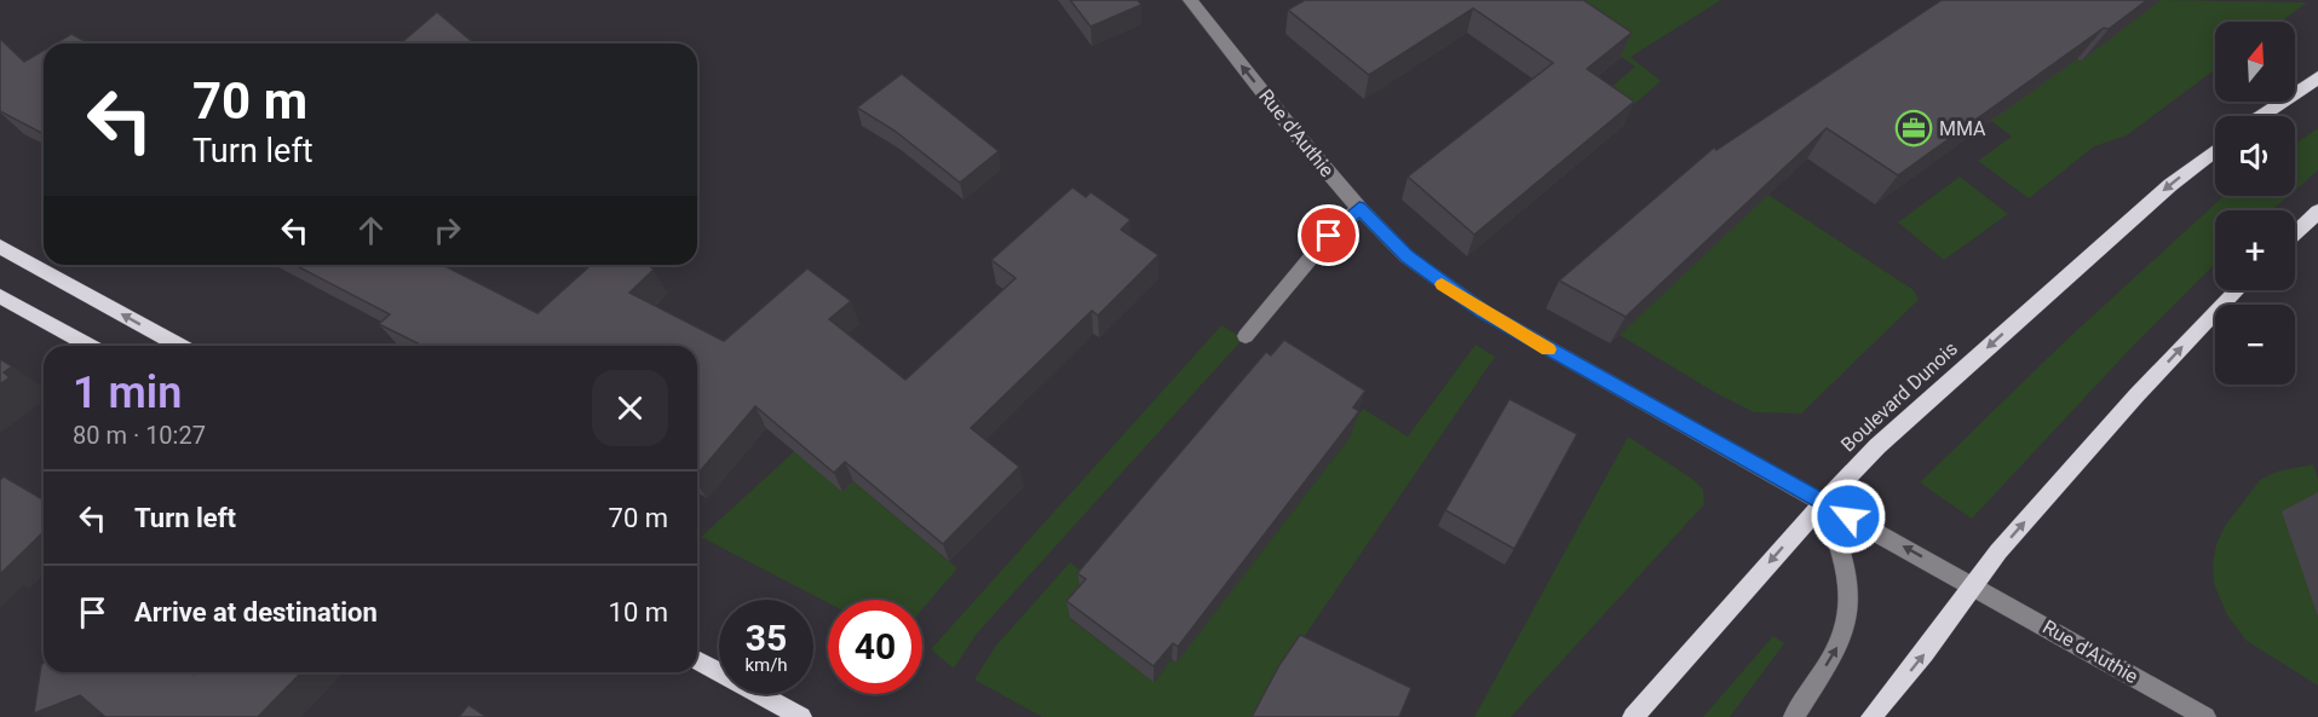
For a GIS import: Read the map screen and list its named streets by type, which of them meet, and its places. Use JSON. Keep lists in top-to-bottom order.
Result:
{
  "streets": {
    "main road": ["Boulevard Dunois"],
    "street": ["Rue d'Authie"]
  },
  "crossings": [
    ["Rue d'Authie", "Boulevard Dunois"]
  ],
  "places": {
    "office": ["MMA"]
  },
  "north": "top",
  "page": {
    "map_buttons": ["+", "−"],
    "turn": ["70 m", "Turn left"],
    "heading": ["1 min", "80 m · 10:27"],
    "list": [
      {
        "name": "Turn left",
        "value": "70 m"
      },
      {
        "name": "Arrive at destination",
        "value": "10 m"
      }
    ],
    "speed": "35 km/h",
    "limit": "40"
  }
}
